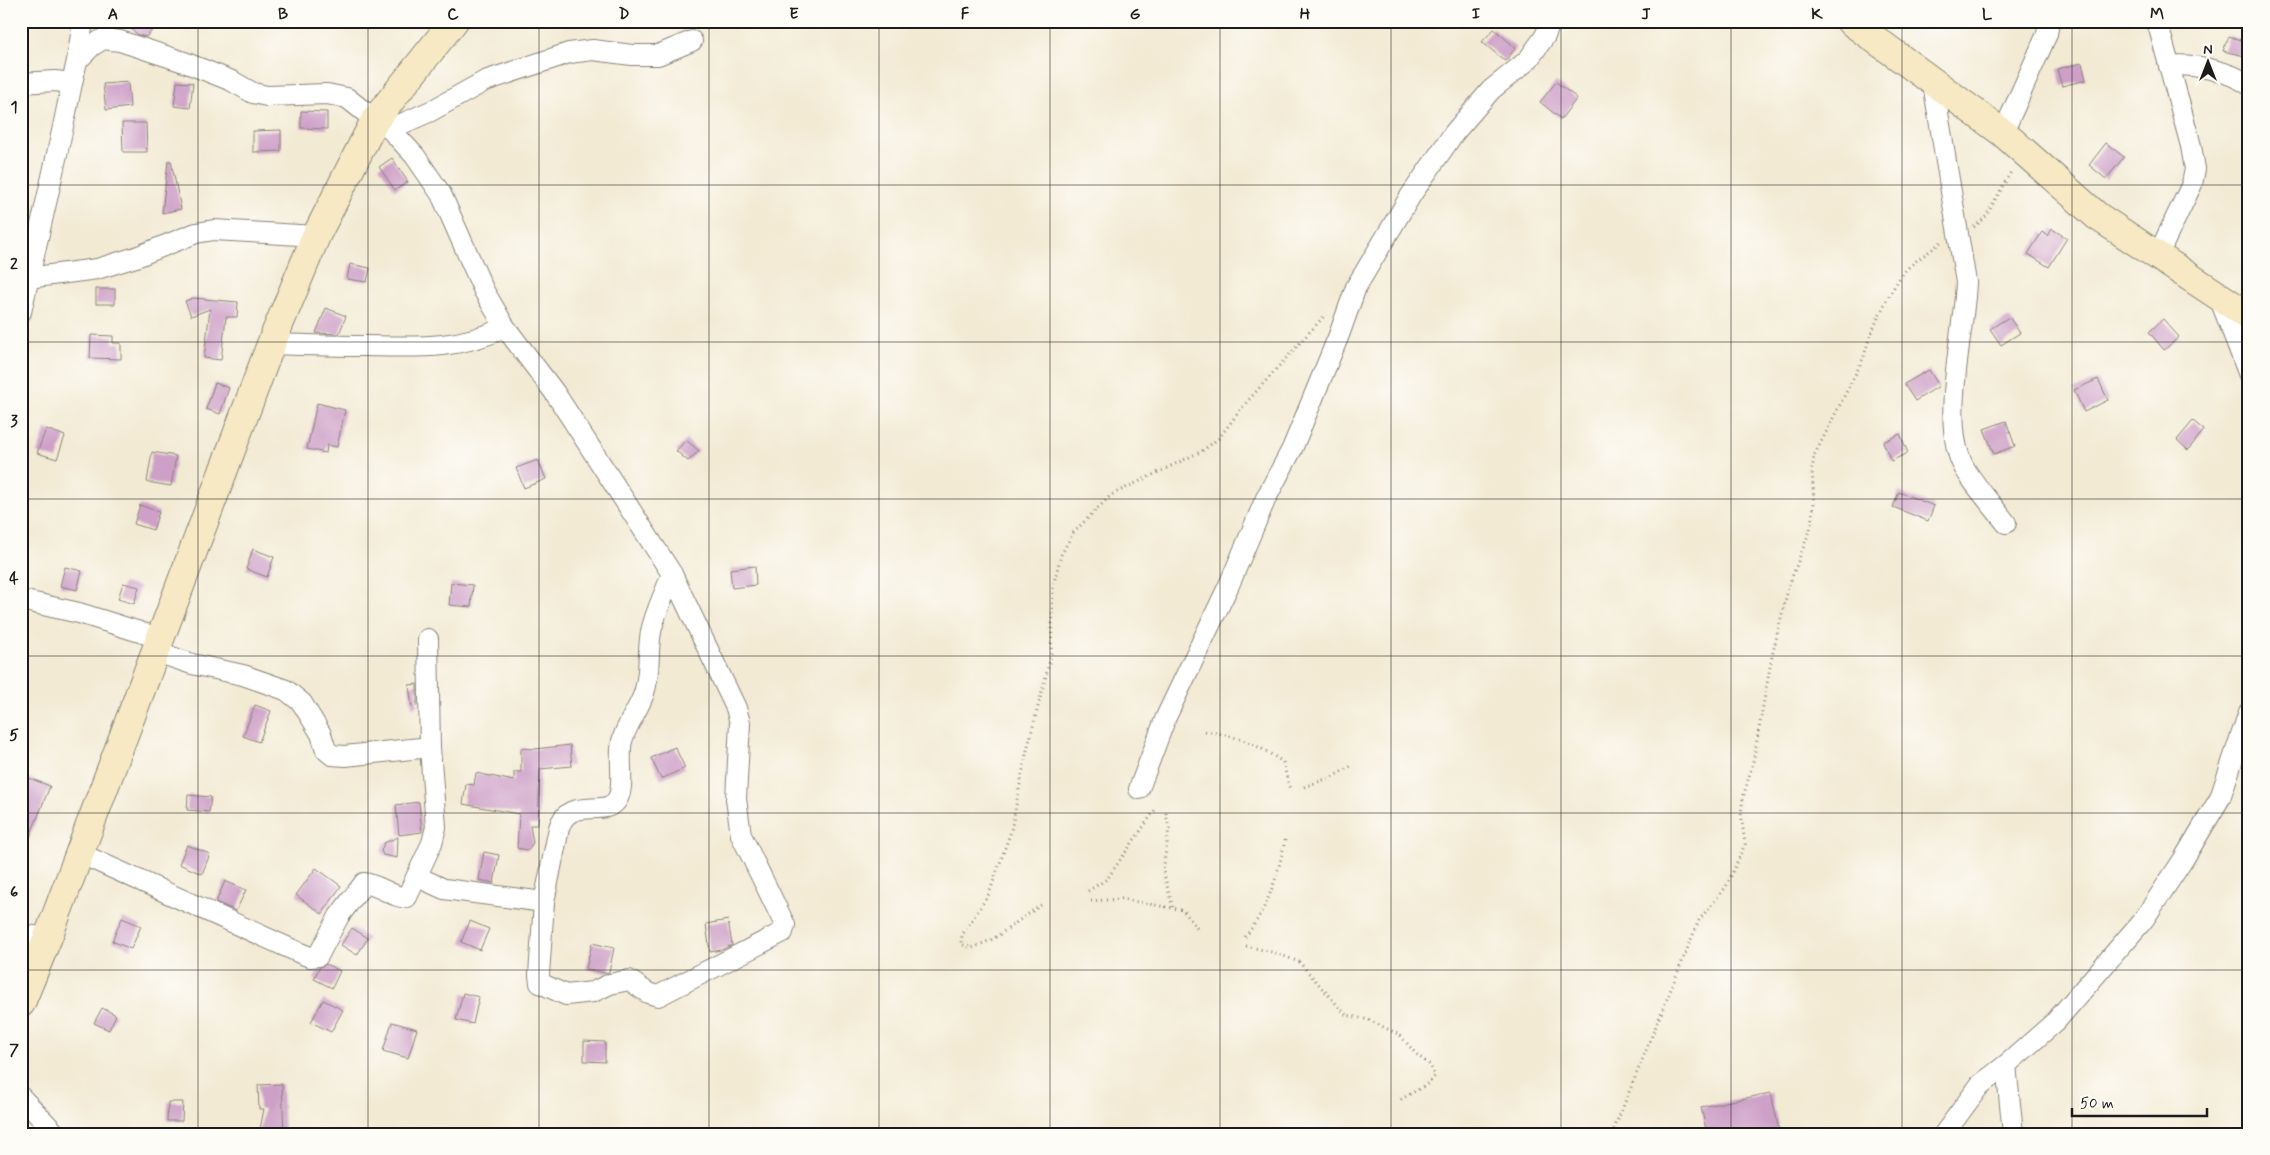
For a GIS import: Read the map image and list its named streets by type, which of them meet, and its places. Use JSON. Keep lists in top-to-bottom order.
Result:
{
  "scale_bar": "50 m",
  "north": "top",
  "grid": {
    "columns": [
      "A",
      "B",
      "C",
      "D",
      "E",
      "F",
      "G",
      "H",
      "I",
      "J",
      "K",
      "L",
      "M"
    ],
    "rows": [
      "1",
      "2",
      "3",
      "4",
      "5",
      "6",
      "7"
    ]
  }
}
